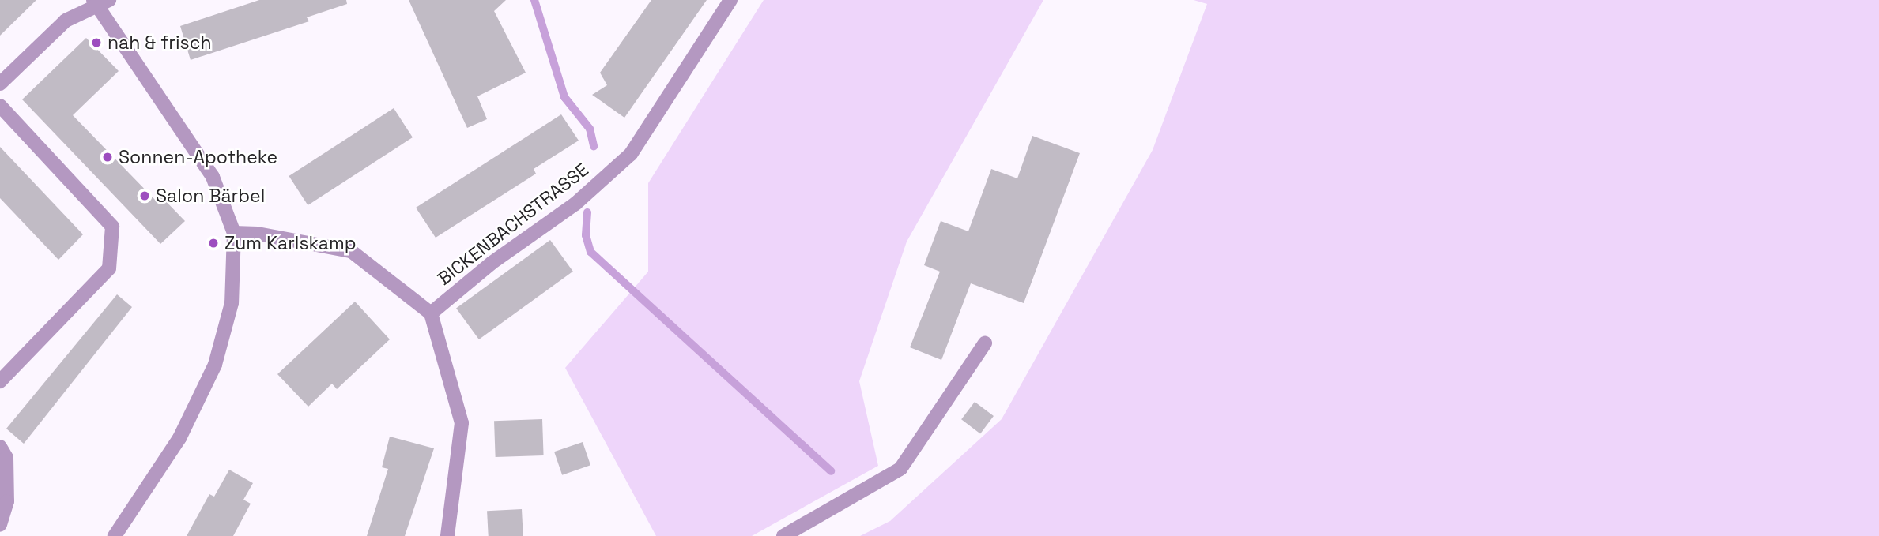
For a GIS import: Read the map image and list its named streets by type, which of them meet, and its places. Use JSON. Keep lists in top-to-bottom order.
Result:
{
  "streets": {
    "street": ["BICKENBACHSTRASSE"]
  },
  "places": [
    "nah & frisch",
    "Sonnen-Apotheke",
    "Salon Bärbel",
    "Zum Karlskamp"
  ]
}
